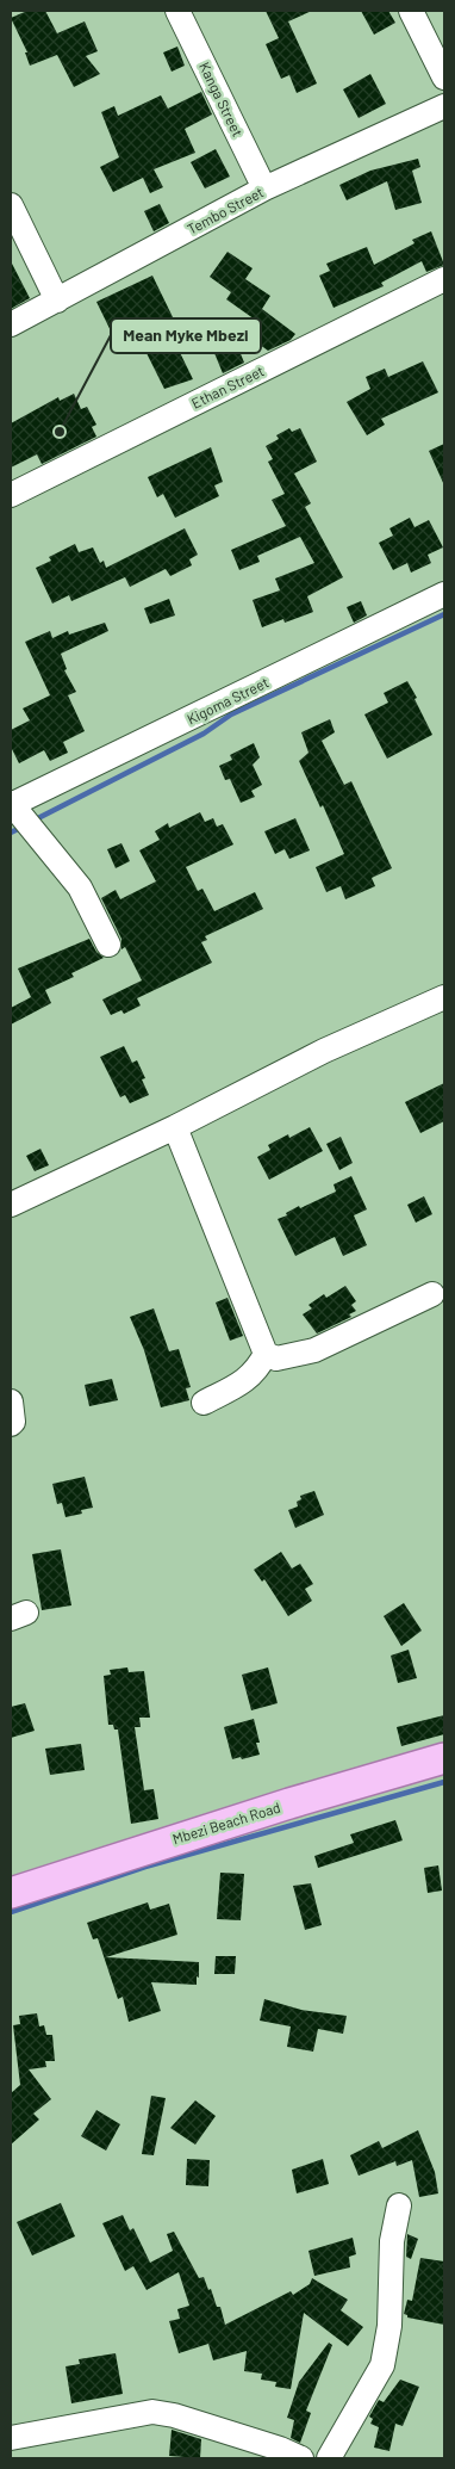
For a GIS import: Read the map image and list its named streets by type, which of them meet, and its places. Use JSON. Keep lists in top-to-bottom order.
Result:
{
  "streets": {
    "main road": ["Mbezi Beach Road"],
    "street": [
      "Kanga Street",
      "Tembo Street",
      "Ethan Street",
      "Kigoma Street"
    ]
  },
  "crossings": [
    ["Kanga Street", "Tembo Street"]
  ],
  "places": ["Mean Myke Mbezi"]
}
